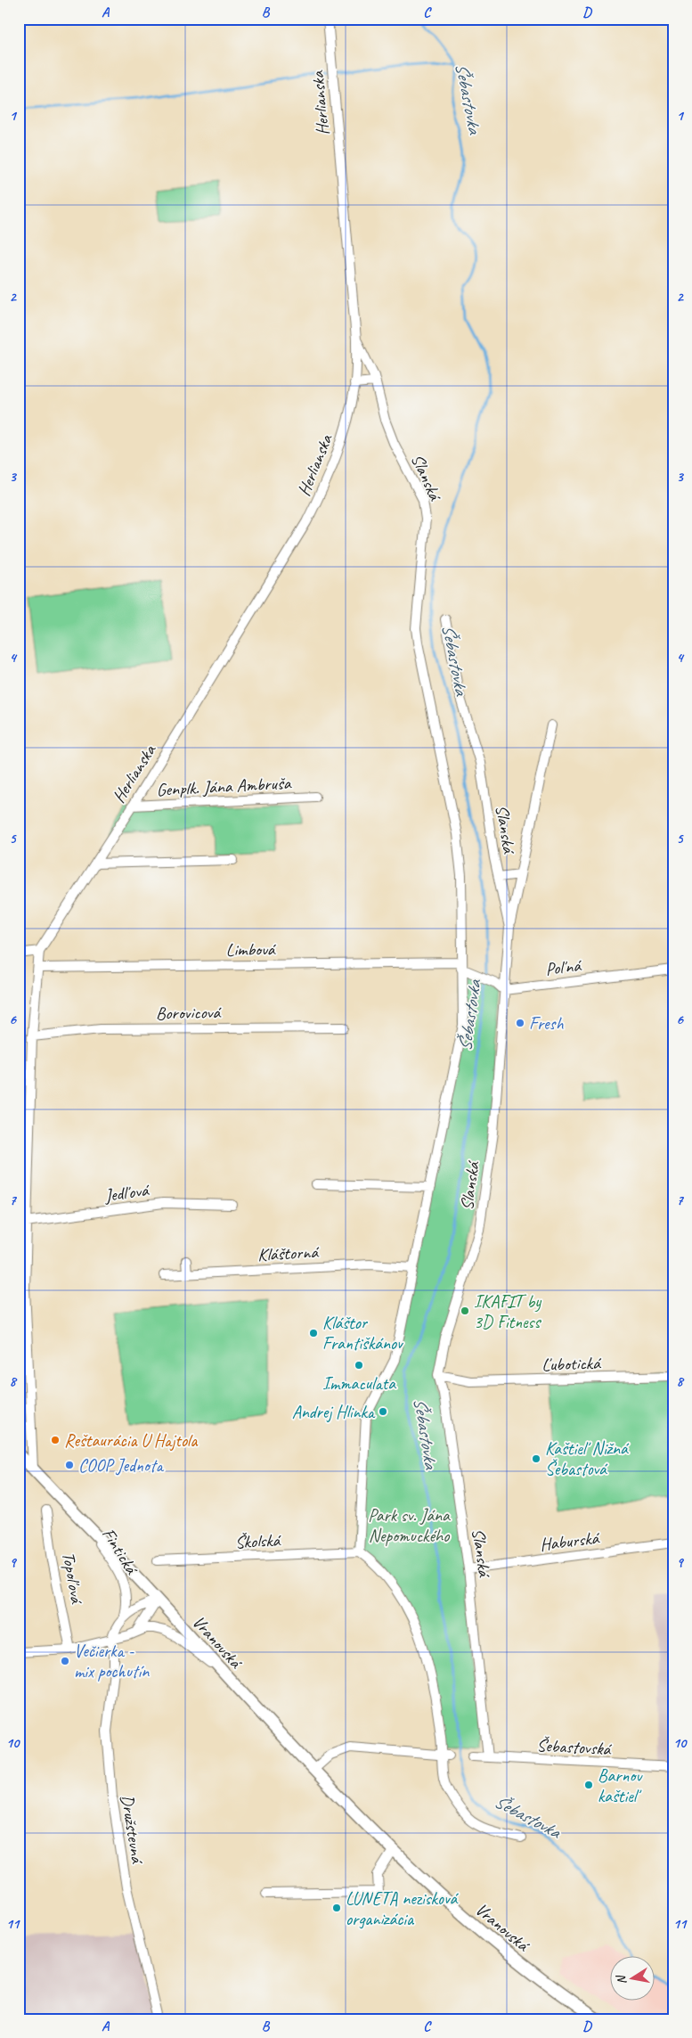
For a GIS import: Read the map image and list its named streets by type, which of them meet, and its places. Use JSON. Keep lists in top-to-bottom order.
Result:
{
  "streets": {
    "main road": ["Vranovská"],
    "street": [
      "Herlianska",
      "Slanská",
      "Genplk. Jána Ambruša",
      "Limbová",
      "Poľná",
      "Borovicová",
      "Jedľová",
      "Kláštorná",
      "Ľubotická",
      "Školská",
      "Haburská",
      "Fintická",
      "Topoľová",
      "Šebastovská",
      "Družstevná"
    ]
  },
  "crossings": [
    ["Herlianska", "Slanská"],
    ["Herlianska", "Genplk. Jána Ambruša"],
    ["Slanská", "Limbová"],
    ["Slanská", "Poľná"],
    ["Slanská", "Kláštorná"],
    ["Slanská", "Ľubotická"],
    ["Slanská", "Školská"],
    ["Slanská", "Haburská"],
    ["Slanská", "Šebastovská"],
    ["Fintická", "Vranovská"],
    ["Fintická", "Družstevná"]
  ],
  "water": ["Šebastovka"],
  "parks": ["Park sv. Jána Nepomuckého"],
  "places": [
    "Fresh",
    "IKAFIT by 3D Fitness",
    "Kláštor Františkánov",
    "Immaculata",
    "Andrej Hlinka",
    "Reštaurácia U Hajtola",
    "Kaštieľ Nižná Šebastová",
    "COOP Jednota",
    "Večierka - mix pochutín",
    "Barnov kaštieľ",
    "LUNETA nezisková organizácia"
  ],
  "north": "left",
  "grid": {
    "columns": [
      "A",
      "B",
      "C",
      "D"
    ],
    "rows": [
      "1",
      "2",
      "3",
      "4",
      "5",
      "6",
      "7",
      "8",
      "9",
      "10",
      "11"
    ]
  }
}
